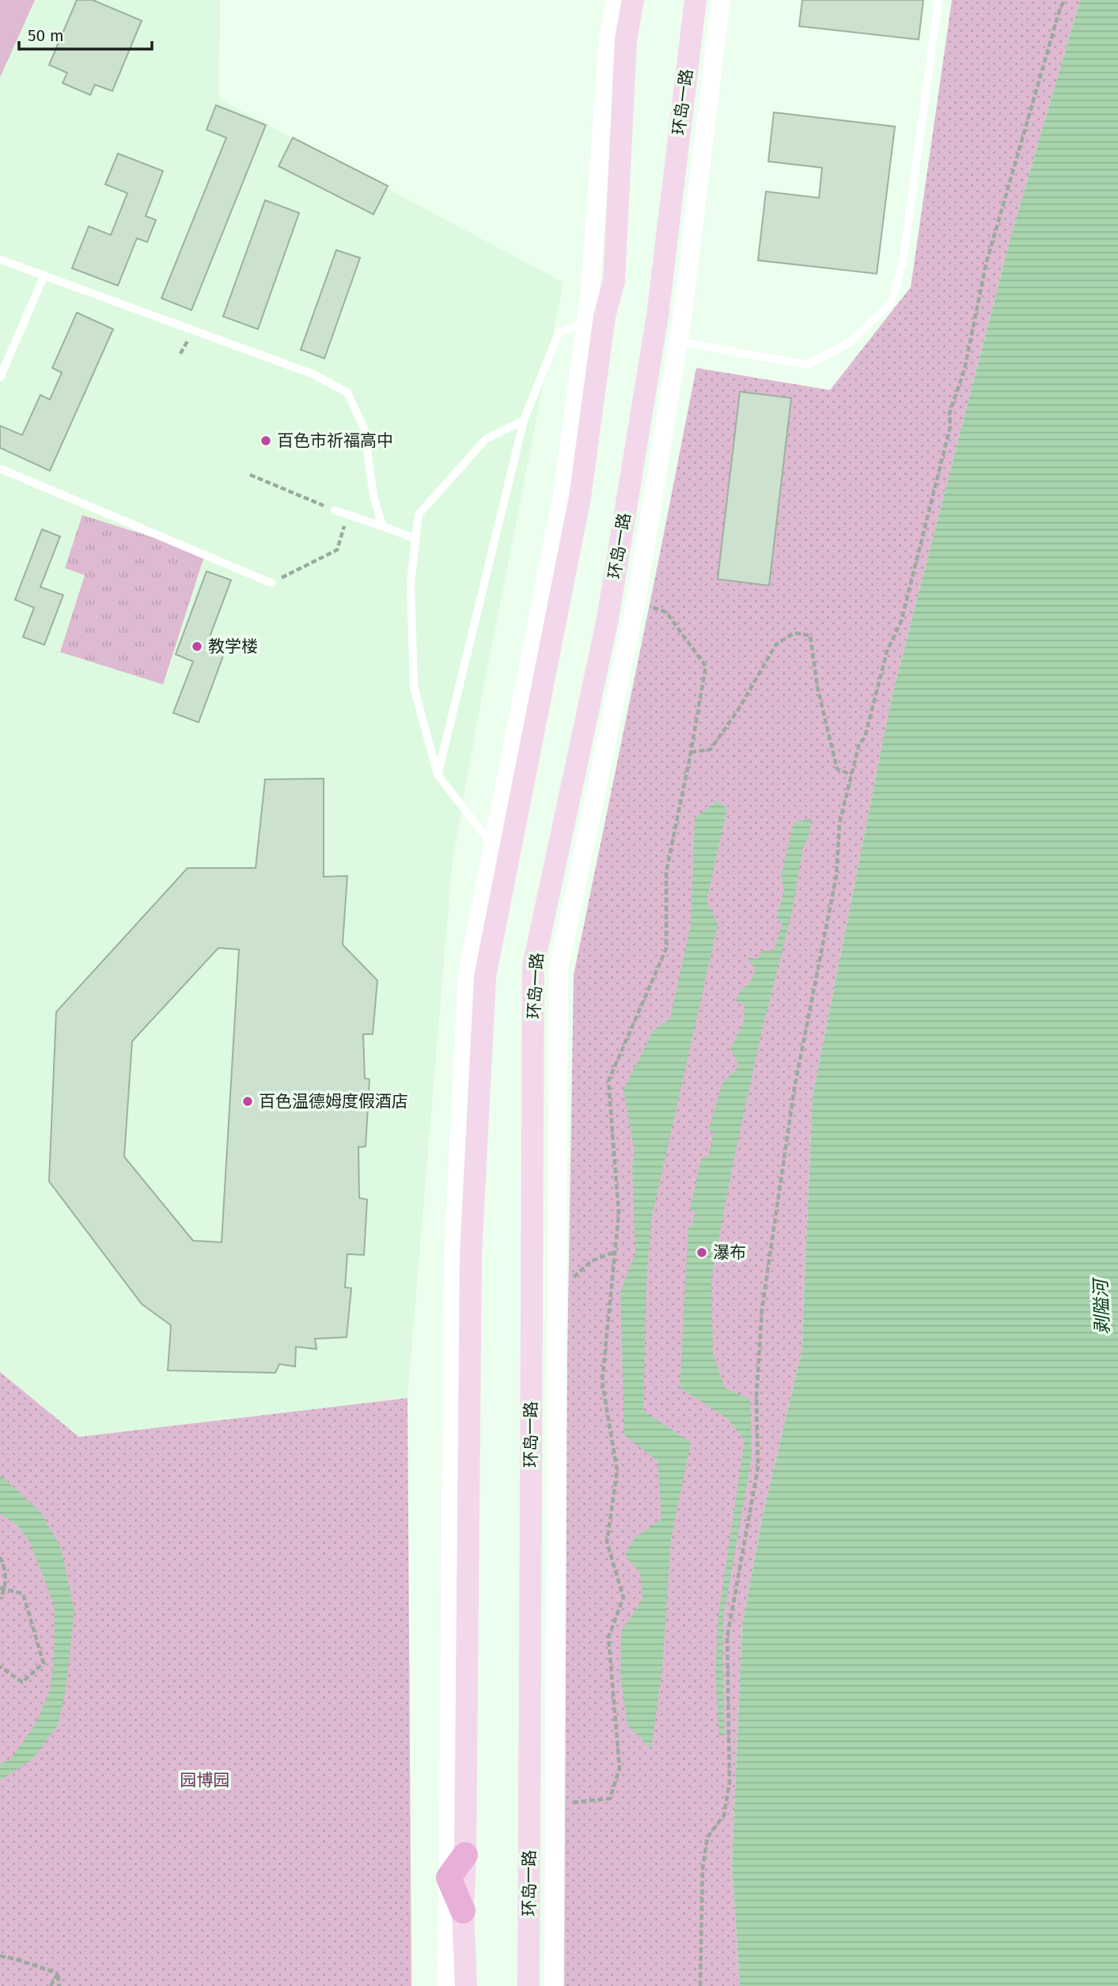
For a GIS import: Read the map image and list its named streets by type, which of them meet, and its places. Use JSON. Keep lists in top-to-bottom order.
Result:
{
  "streets": {
    "main road": ["环岛一路"]
  },
  "water": ["剥隘河"],
  "parks": ["园博园"],
  "places": [
    "百色市祈福高中",
    "教学楼",
    "百色温德姆度假酒店",
    "瀑布"
  ],
  "scale_bar": "50 m"
}
